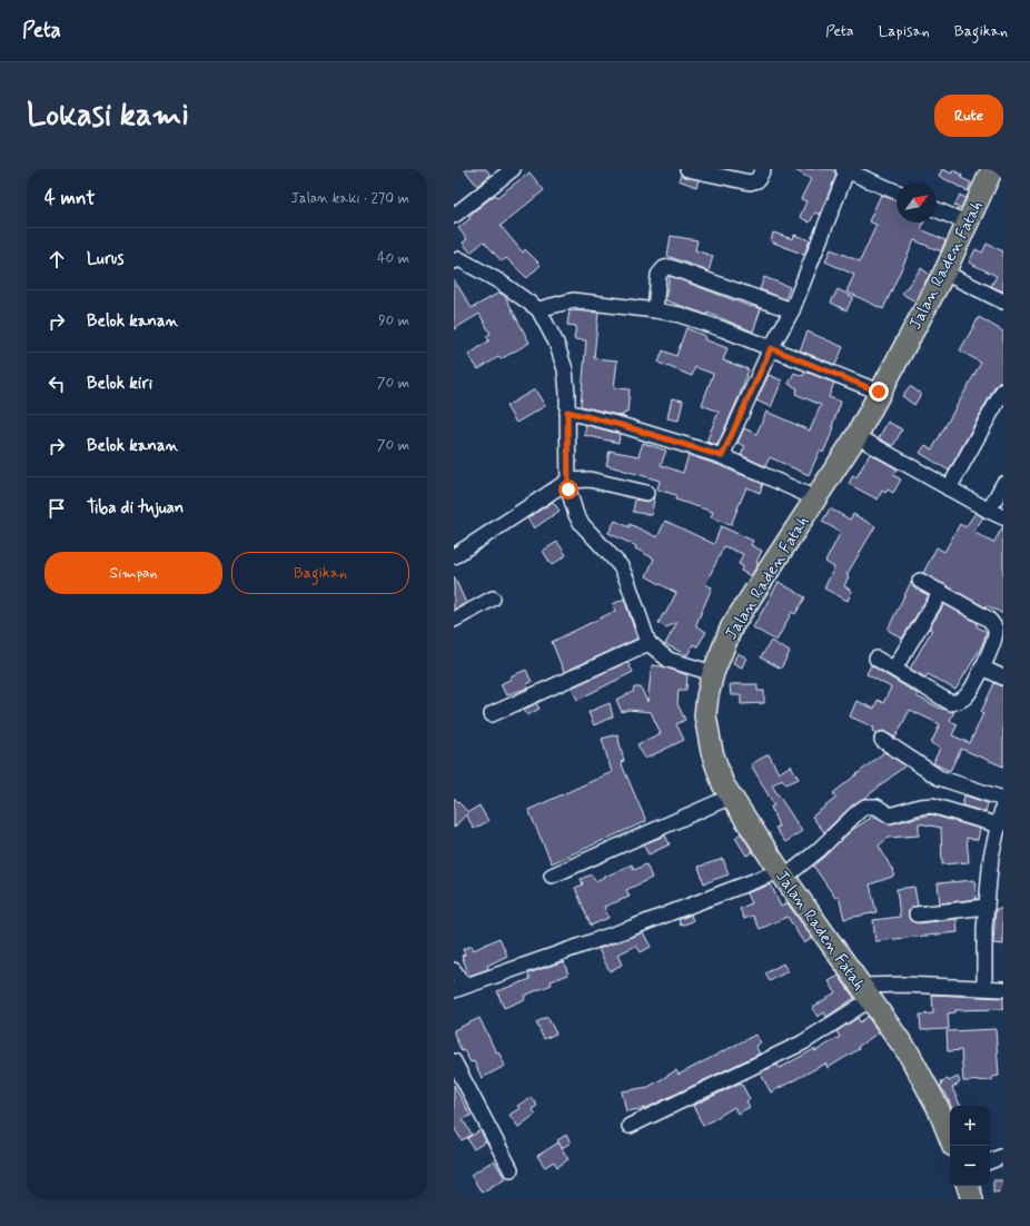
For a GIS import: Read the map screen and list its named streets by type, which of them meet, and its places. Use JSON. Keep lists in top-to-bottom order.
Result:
{
  "streets": {
    "highway": ["Jalan Raden Fatah"]
  },
  "north": "top right",
  "page": {
    "header": "Peta",
    "nav": ["Peta", "Lapisan", "Bagikan"],
    "buttons": [
      "Rute",
      ["Simpan", "Bagikan"]
    ],
    "title": "Lokasi kami",
    "heading": ["4 mnt", "Jalan kaki · 270 m"],
    "list": [
      ["Lurus", "40 m"],
      ["Belok kanan", "90 m"],
      ["Belok kiri", "70 m"],
      ["Belok kanan", "70 m"],
      "Tiba di tujuan"
    ],
    "map_buttons": ["+", "−"]
  }
}
